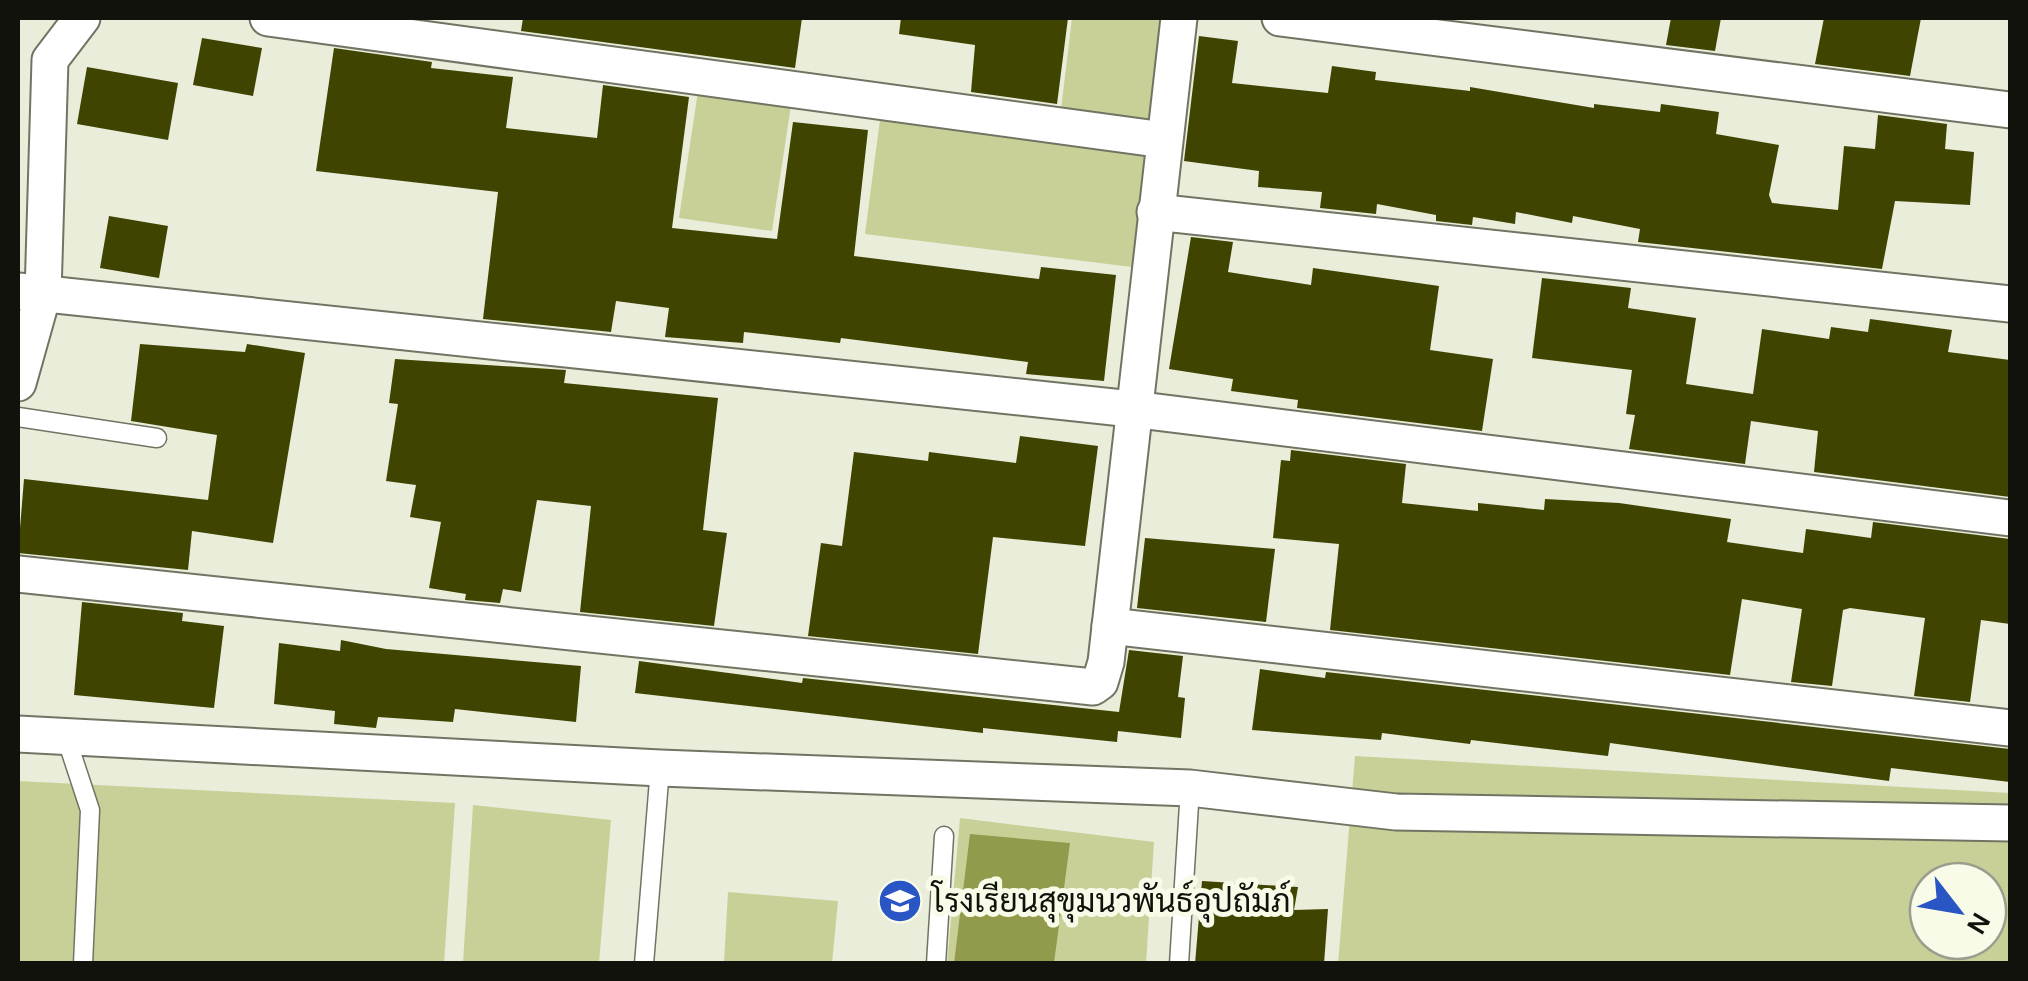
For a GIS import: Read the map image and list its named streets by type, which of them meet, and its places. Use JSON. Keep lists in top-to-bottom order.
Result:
{
  "places": {
    "school or university": ["โรงเรียนสุขุมนวพันธ์อุปถัมภ์"]
  },
  "north": "bottom right"
}
